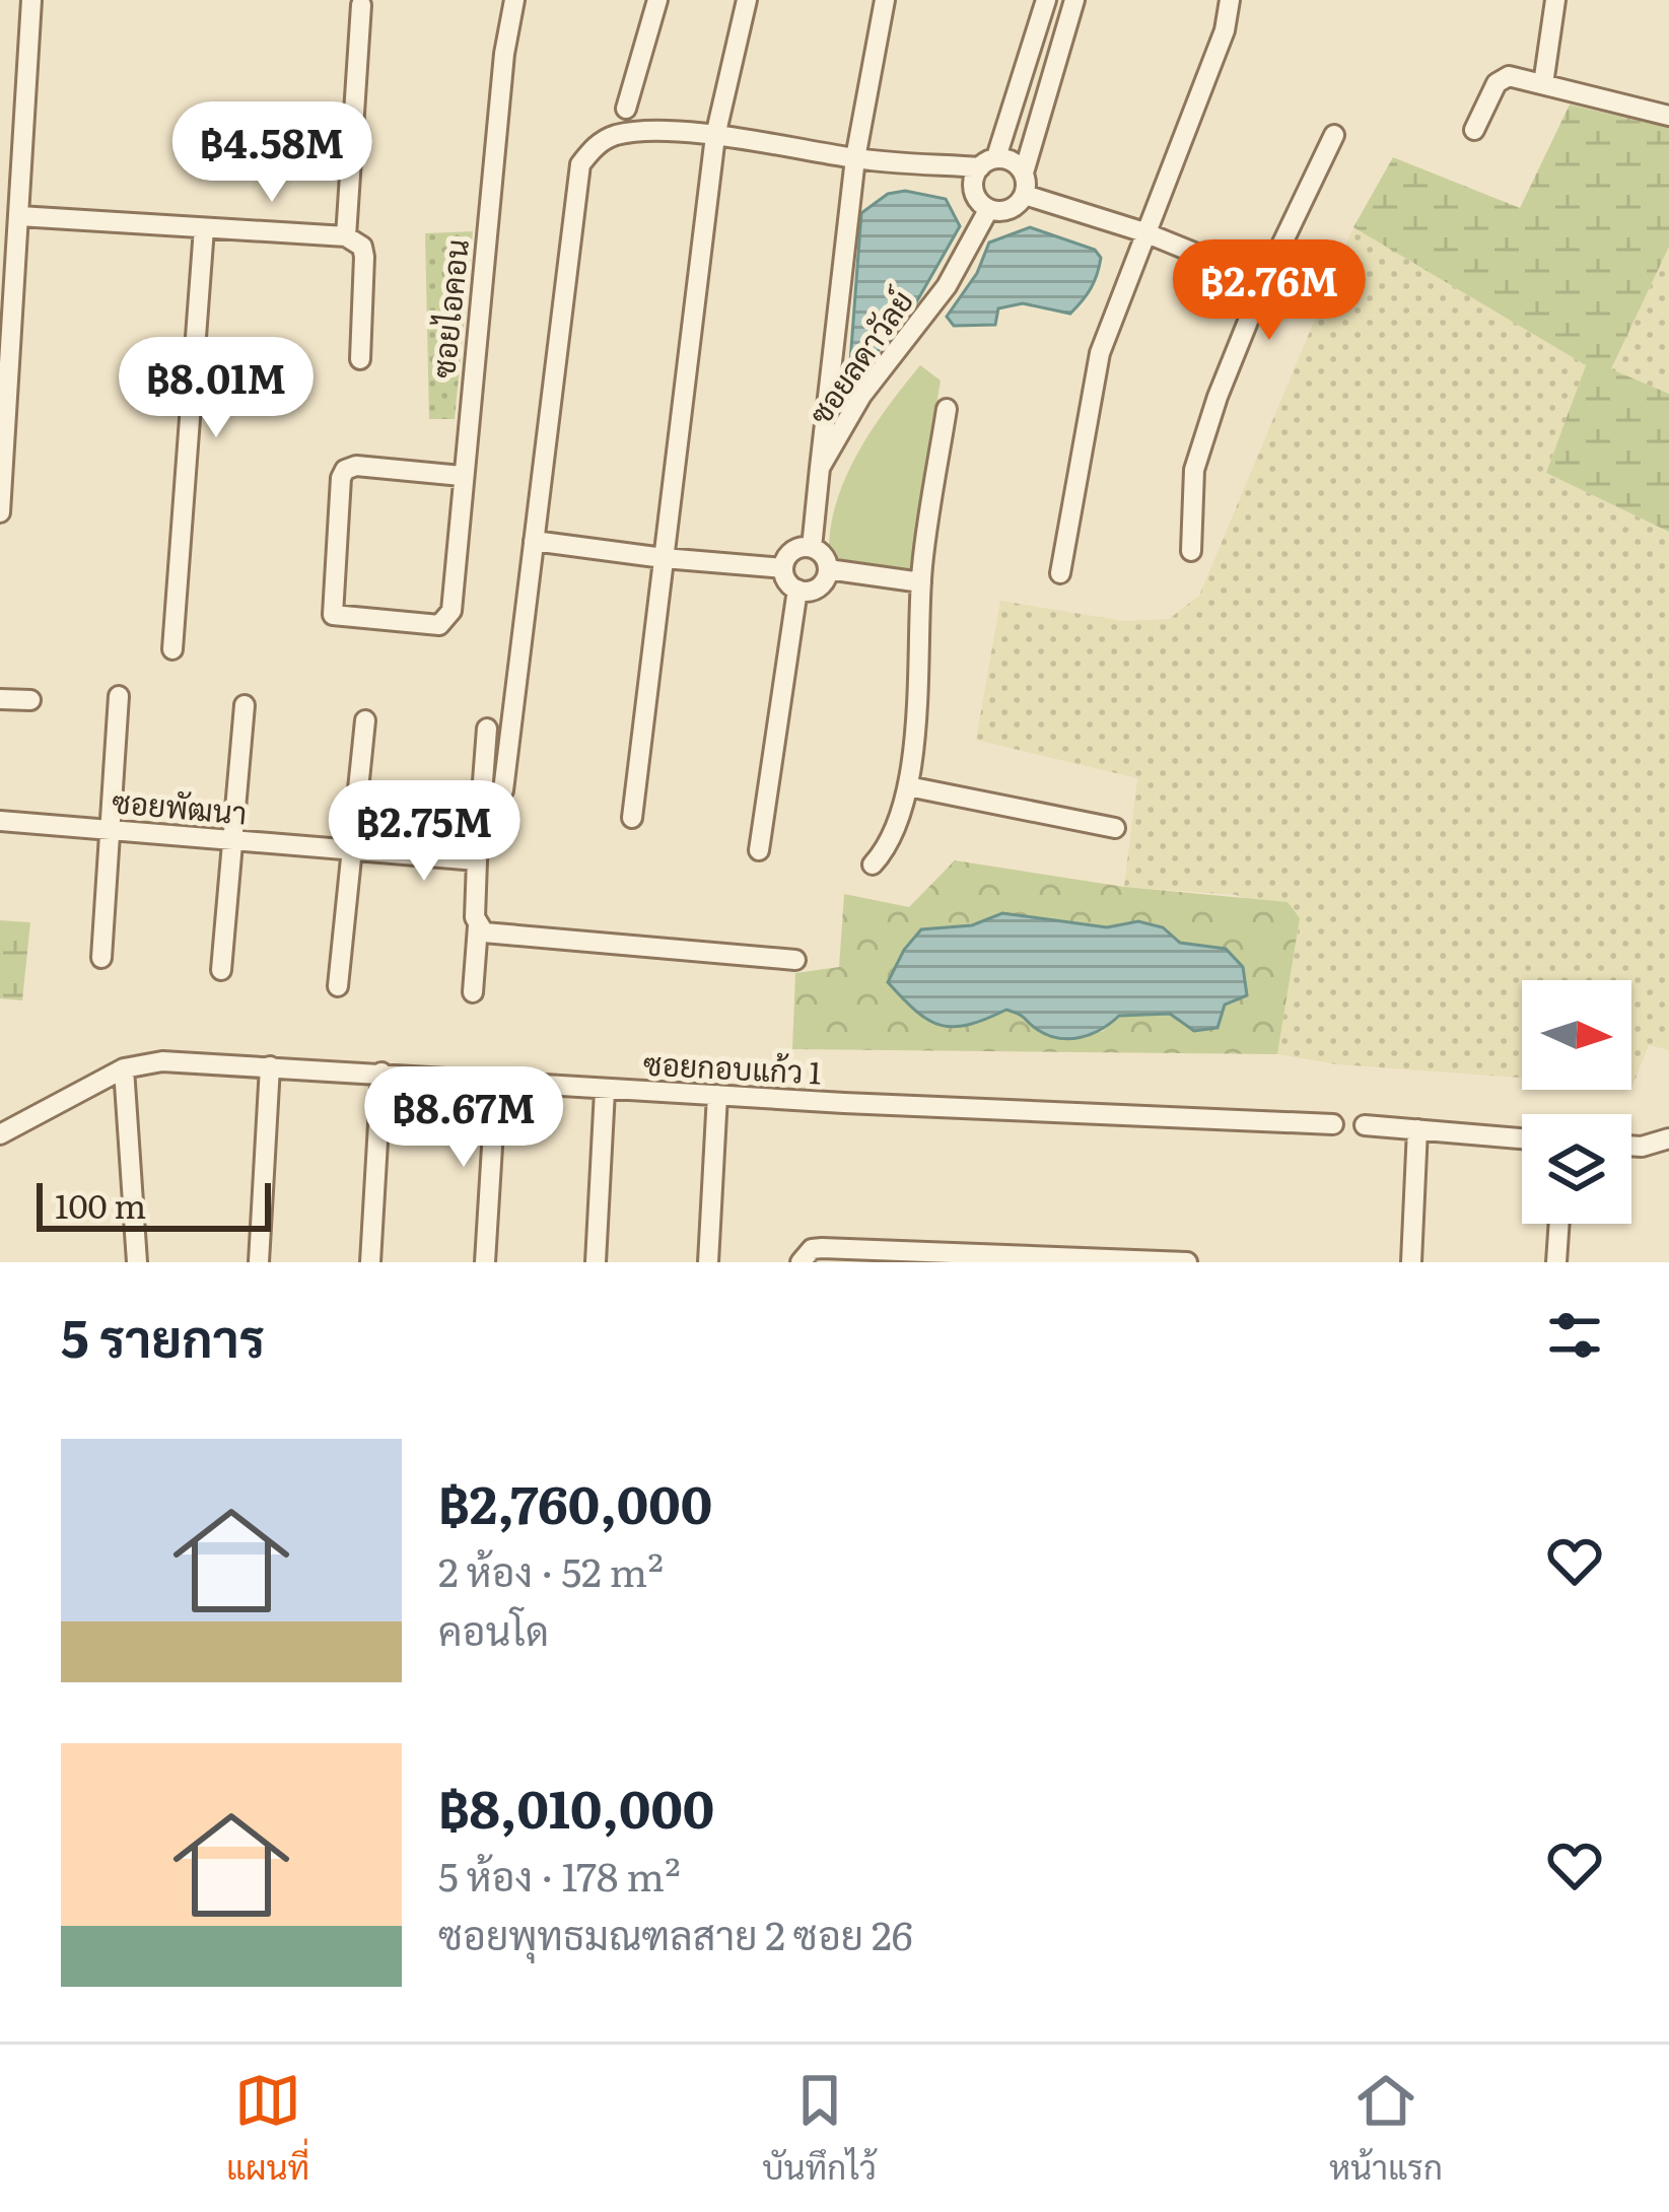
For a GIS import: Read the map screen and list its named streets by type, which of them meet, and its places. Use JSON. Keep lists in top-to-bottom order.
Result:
{
  "streets": {
    "street": [
      "ซอยไอคอน",
      "ซอยลดาวัลย์",
      "ซอยพัฒนา",
      "ซอยกอบแก้ว 1"
    ]
  },
  "scale_bar": "100 m",
  "north": "right",
  "page": {
    "price": [
      "฿4.58M",
      "฿2.76M",
      "฿8.01M",
      "฿2.75M",
      "฿8.67M"
    ],
    "scale": "100 m",
    "heading": "5 รายการ",
    "list": [
      {
        "name": "฿2,760,000",
        "note": "2 ห้อง · 52 m² · คอนโด"
      },
      {
        "name": "฿8,010,000",
        "note": "5 ห้อง · 178 m² · ซอยพุทธมณฑลสาย 2 ซอย 26"
      }
    ],
    "tabs": ["แผนที่", "บันทึกไว้", "หน้าแรก"]
  }
}
